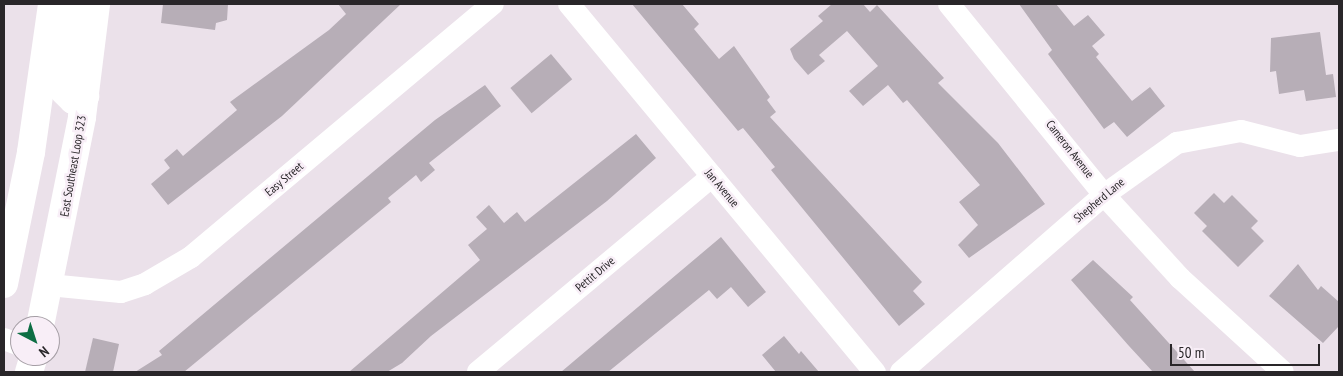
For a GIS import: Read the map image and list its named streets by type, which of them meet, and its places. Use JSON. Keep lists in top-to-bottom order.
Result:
{
  "streets": {
    "highway": ["East Southeast Loop 323"],
    "street": [
      "Cameron Avenue",
      "Easy Street",
      "Jan Avenue",
      "Shepherd Lane",
      "Pettit Drive"
    ]
  },
  "crossings": [
    ["Cameron Avenue", "Shepherd Lane"],
    ["East Southeast Loop 323", "Easy Street"],
    ["Jan Avenue", "Pettit Drive"]
  ],
  "scale_bar": "50 m",
  "north": "bottom right"
}
